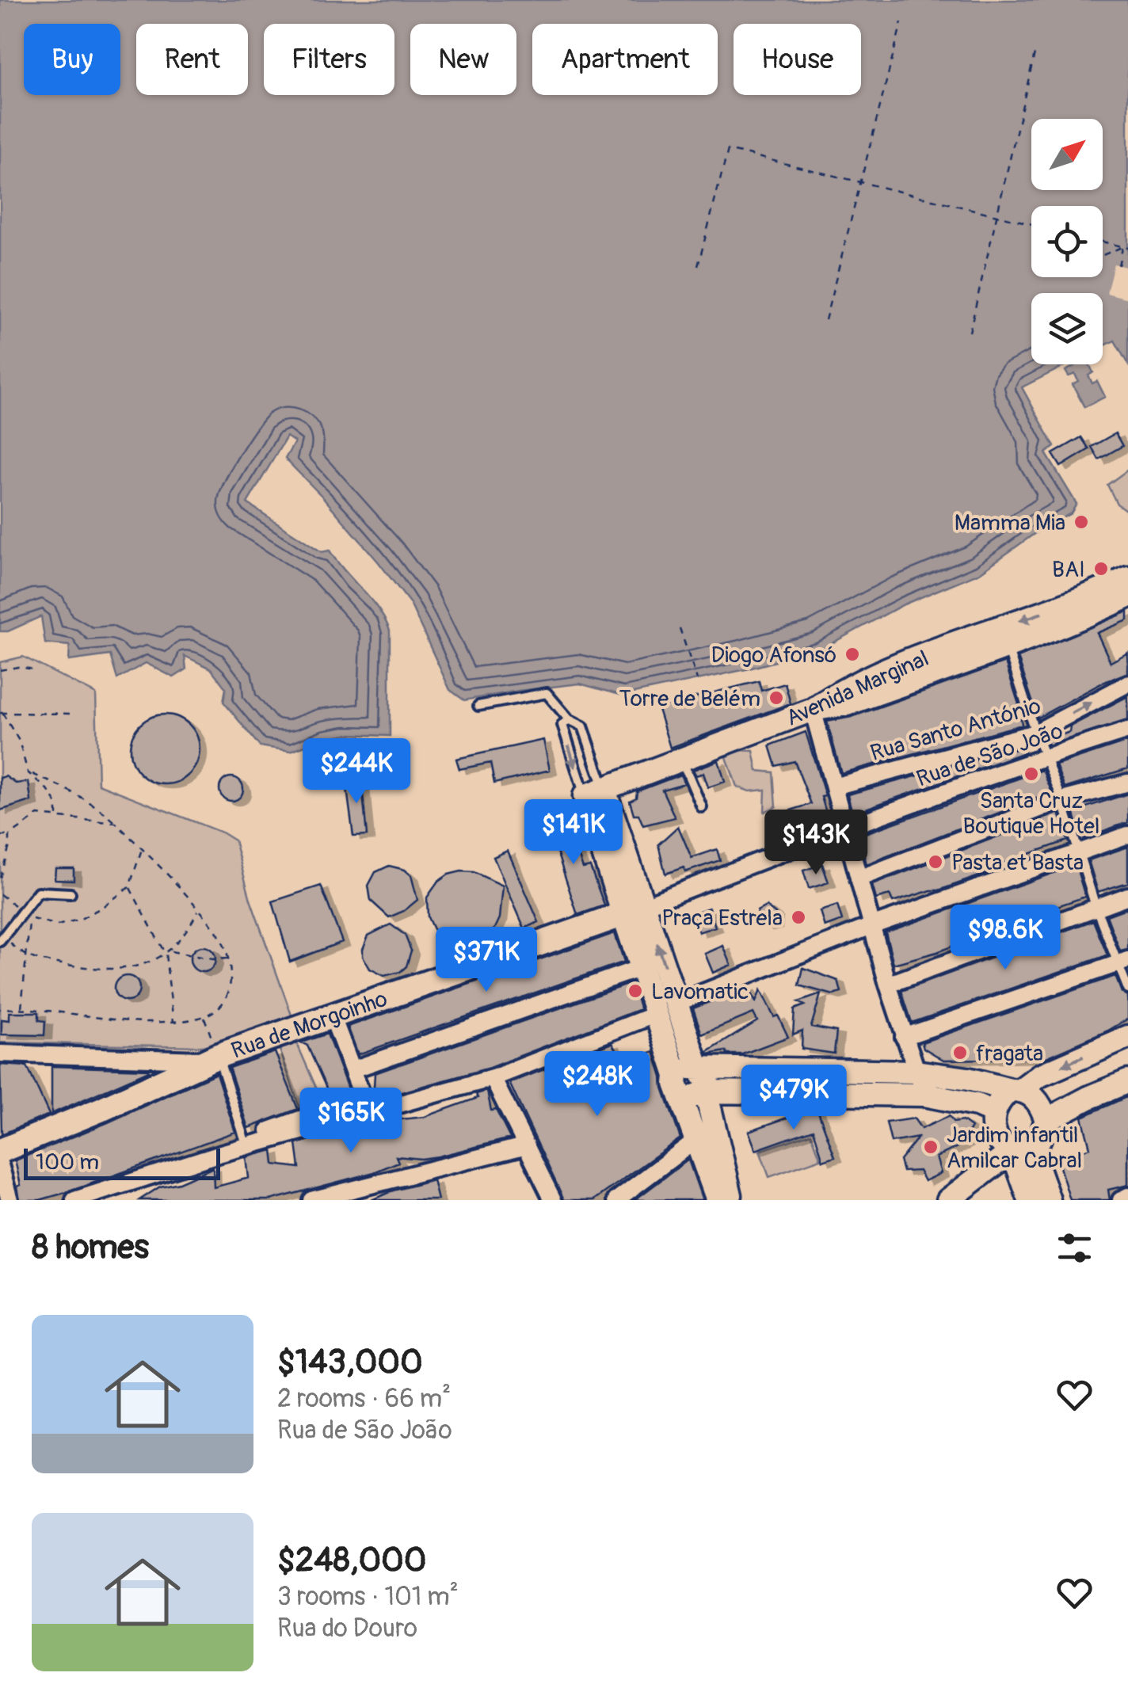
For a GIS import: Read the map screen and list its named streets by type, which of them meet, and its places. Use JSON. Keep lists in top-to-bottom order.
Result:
{
  "streets": {
    "main road": ["Avenida Marginal", "Rua de Morgoinho"],
    "street": ["Rua Santo António", "Rua de São João"]
  },
  "crossings": [
    ["Rua de São João", "Rua de Morgoinho"]
  ],
  "places": [
    "Mamma Mia",
    "BAI",
    "Diogo Afonsó",
    "Torre de Belém",
    "Santa Cruz Boutique Hotel",
    "Pasta et Basta",
    "Praça Estrela",
    "Lavomatic",
    "fragata",
    "Jardim infantil Amilcar Cabral"
  ],
  "scale_bar": "100 m",
  "north": "top right",
  "page": {
    "chip": [
      "Buy",
      "Rent",
      "Filters",
      "New",
      "Apartment",
      "House"
    ],
    "price": [
      "$244K",
      "$141K",
      "$143K",
      "$98.6K",
      "$371K",
      "$248K",
      "$479K",
      "$165K"
    ],
    "scale": "100 m",
    "heading": "8 homes",
    "list": [
      {
        "name": "$143,000",
        "note": "2 rooms · 66 m² · Rua de São João"
      },
      {
        "name": "$248,000",
        "note": "3 rooms · 101 m² · Rua do Douro"
      }
    ]
  }
}
